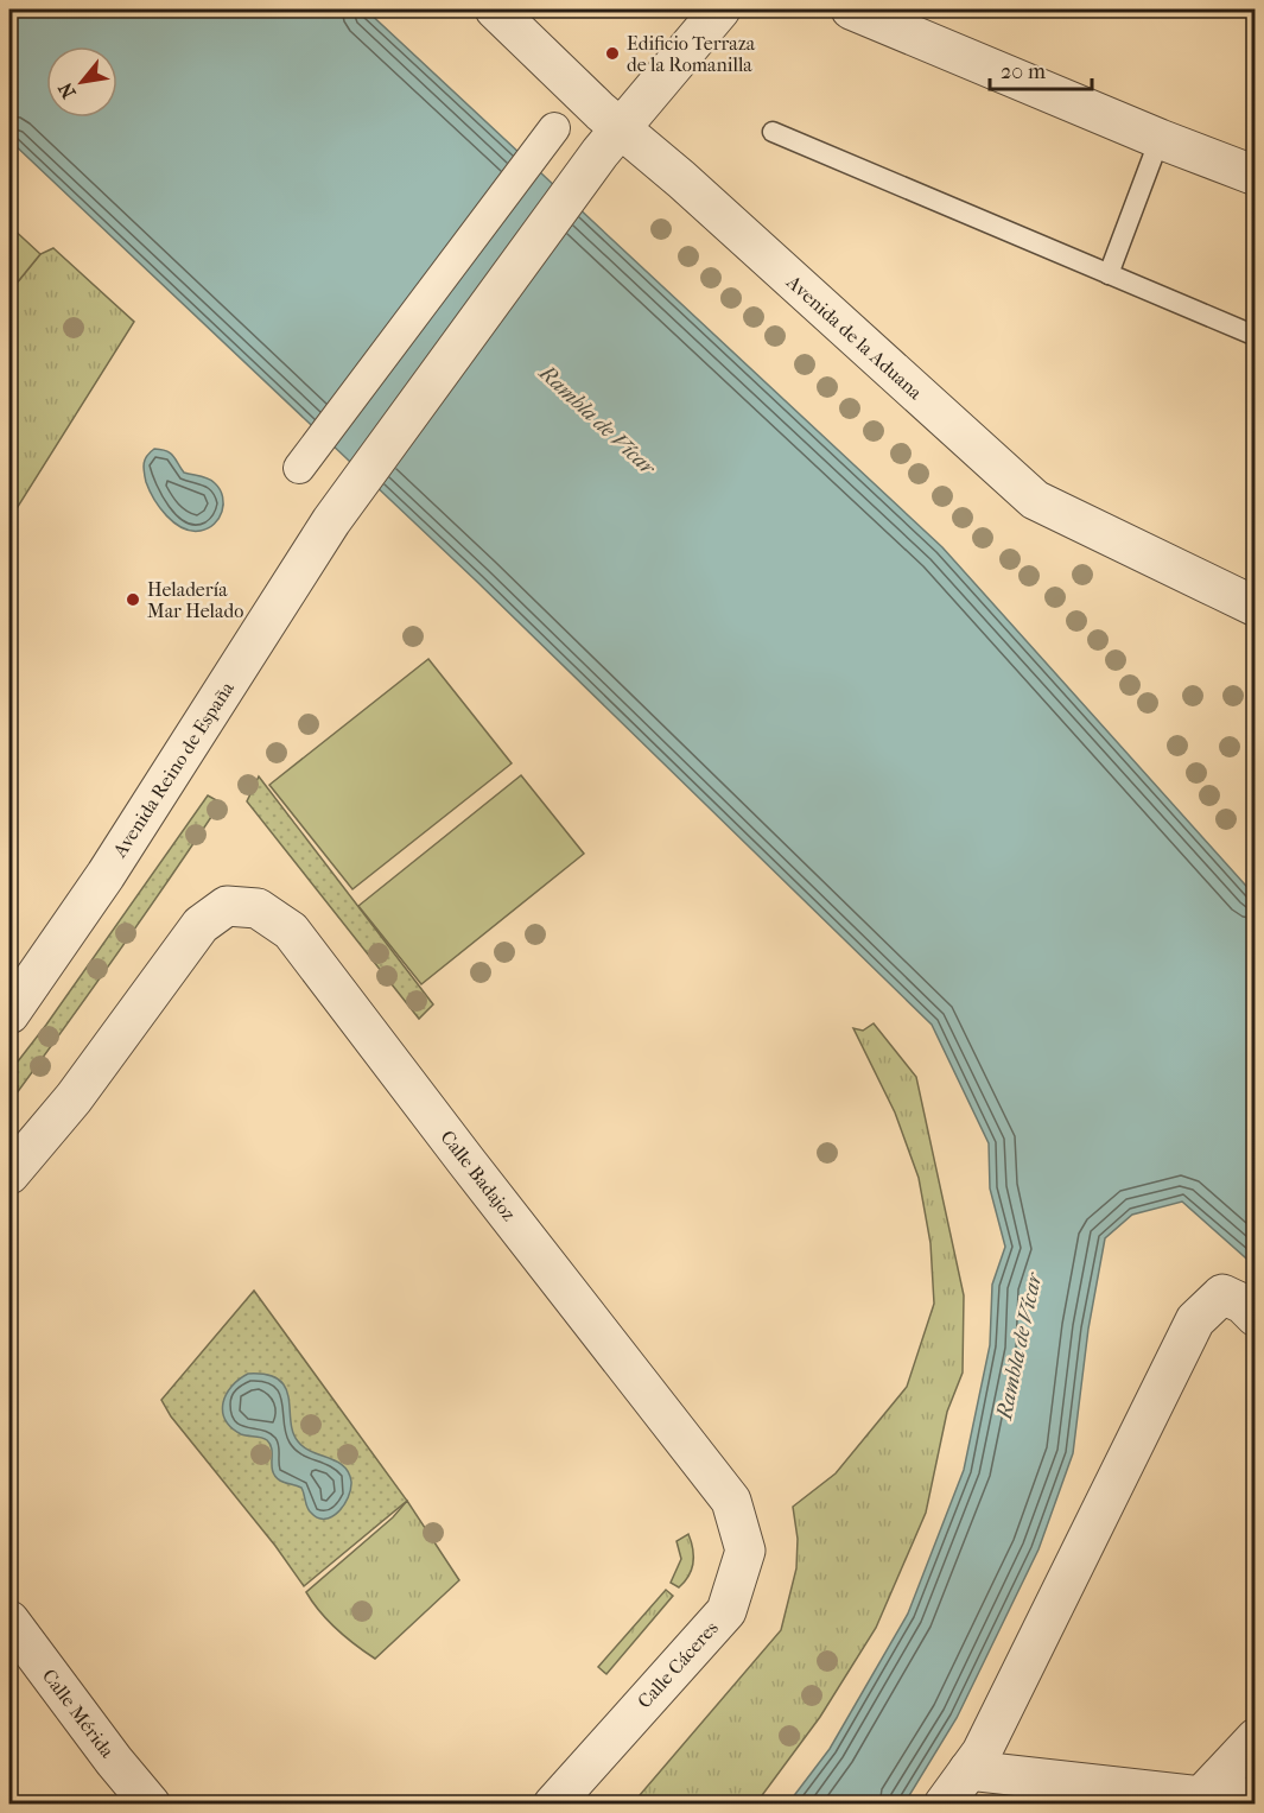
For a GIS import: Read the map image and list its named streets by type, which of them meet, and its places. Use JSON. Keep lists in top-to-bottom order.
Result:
{
  "streets": {
    "street": [
      "Avenida de la Aduana",
      "Avenida Reino de España",
      "Calle Badajoz",
      "Calle Cáceres",
      "Calle Mérida"
    ]
  },
  "crossings": [
    ["Avenida de la Aduana", "Avenida Reino de España"],
    ["Calle Badajoz", "Calle Cáceres"]
  ],
  "water": ["Rambla de Vícar"],
  "places": ["Edificio Terraza de la Romanilla", "Heladería Mar Helado"],
  "scale_bar": "20 m",
  "north": "bottom left"
}
